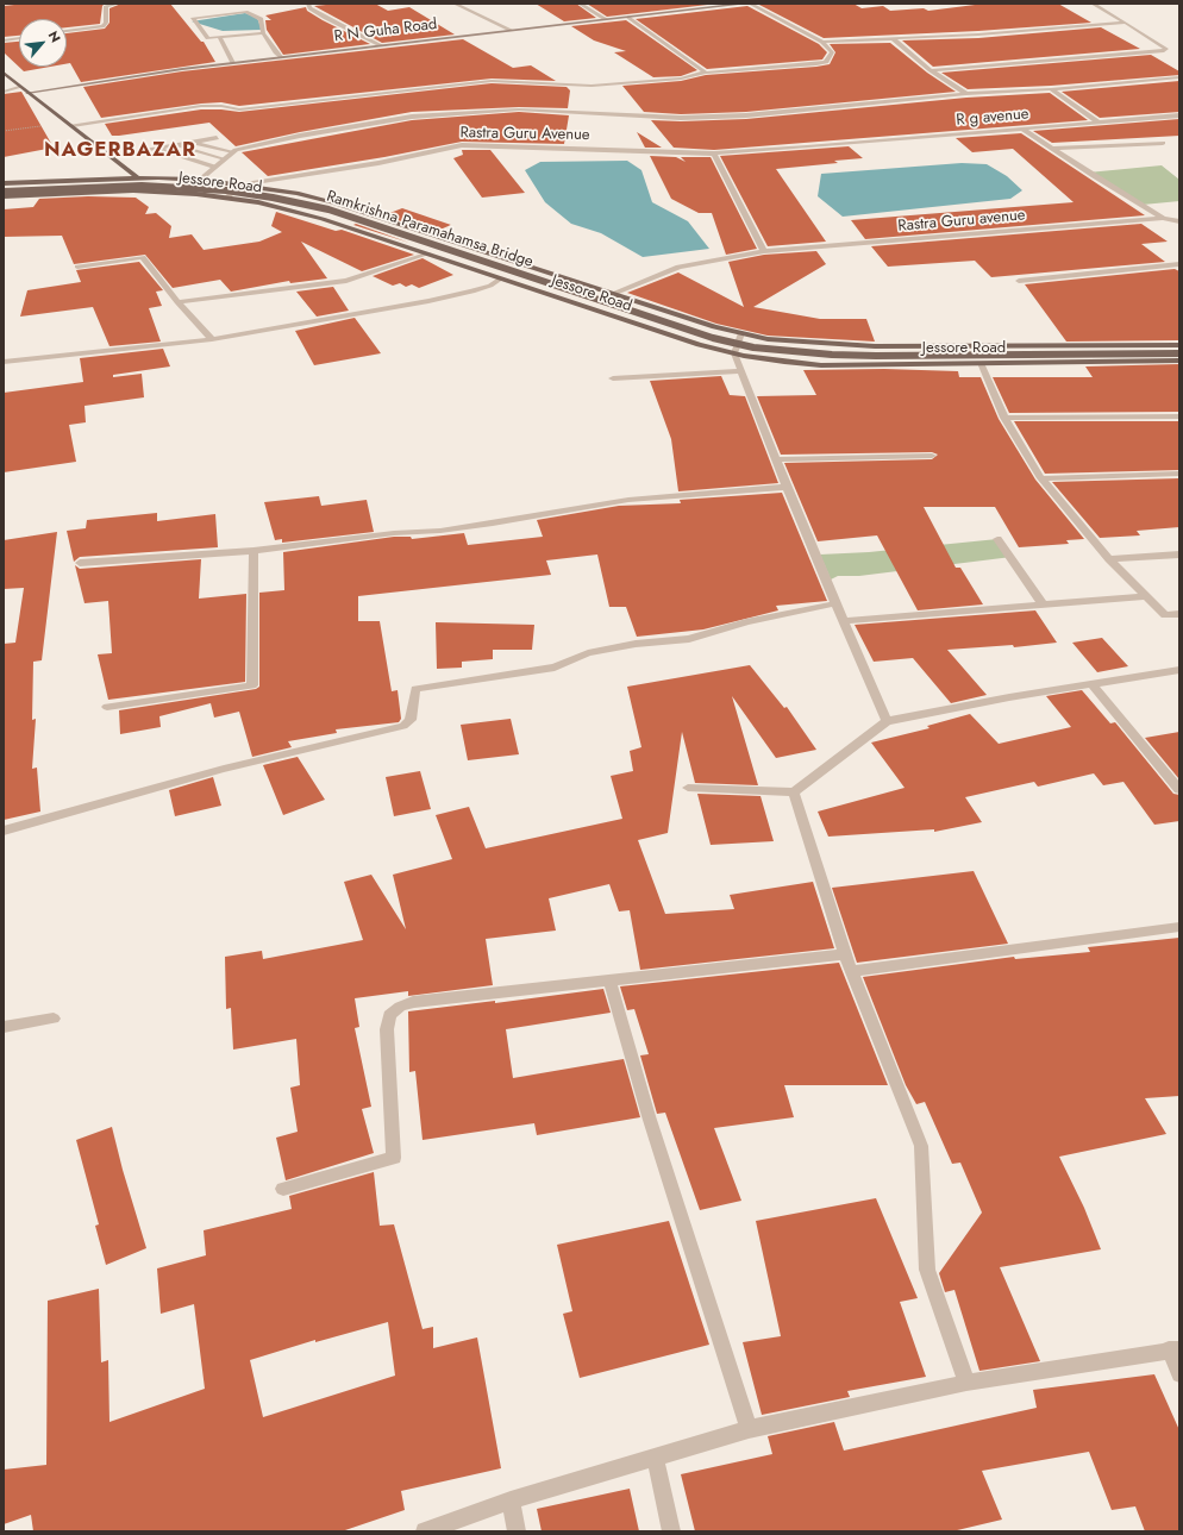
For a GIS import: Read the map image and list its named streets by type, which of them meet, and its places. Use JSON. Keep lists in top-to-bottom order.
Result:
{
  "streets": {
    "main road": ["Jessore Road", "Ramkrishna Paramahamsa Bridge"],
    "street": [
      "R N Guha Road",
      "R g avenue",
      "Rastra Guru Avenue",
      "Rastra Guru avenue"
    ]
  },
  "crossings": [
    ["R g avenue", "Rastra Guru Avenue"],
    ["R g avenue", "Rastra Guru avenue"],
    ["Rastra Guru Avenue", "Jessore Road"],
    ["Jessore Road", "Rastra Guru avenue"]
  ],
  "districts": ["NAGERBAZAR"],
  "north": "top right"
}
